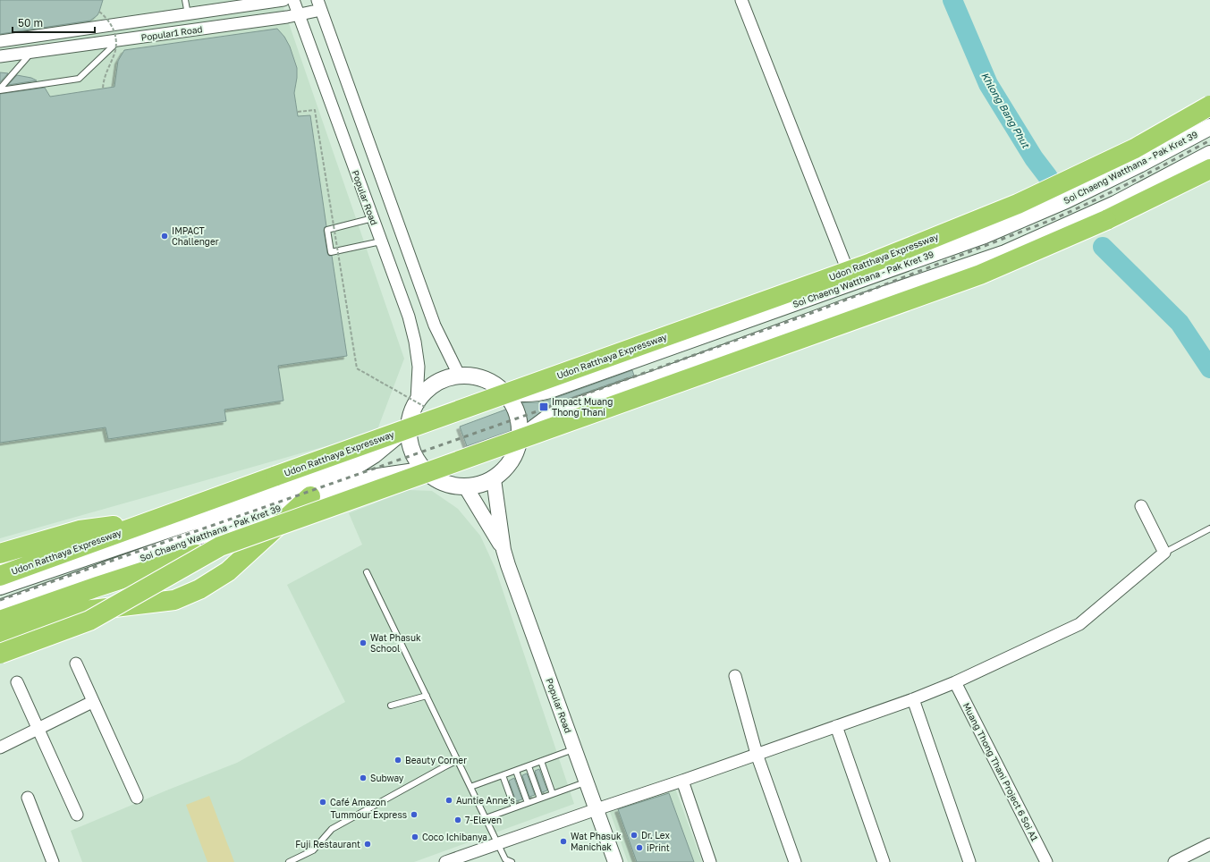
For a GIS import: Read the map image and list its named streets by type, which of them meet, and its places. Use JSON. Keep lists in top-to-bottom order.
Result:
{
  "streets": {
    "highway": ["Udon Ratthaya Expressway"],
    "main road": ["Soi Chaeng Watthana - Pak Kret 39"],
    "street": ["Popular1 Road", "Popular Road", "Muang Thong Thani Project 6 Soi A1"]
  },
  "crossings": [
    ["Popular1 Road", "Popular Road"],
    ["Soi Chaeng Watthana - Pak Kret 39", "Popular Road"]
  ],
  "water": ["Khlong Bang Phut"],
  "places": {
    "other": [
      "IMPACT Challenger",
      "Wat Phasuk School",
      "Beauty Corner",
      "Subway",
      "Auntie Anne's",
      "Café Amazon",
      "Tummour Express",
      "7-Eleven",
      "Dr. Lex",
      "Coco Ichibanya",
      "Wat Phasuk Manichak",
      "Fuji Restaurant",
      "iPrint"
    ],
    "transit": ["Impact Muang Thong Thani"]
  },
  "scale_bar": "50 m"
}
